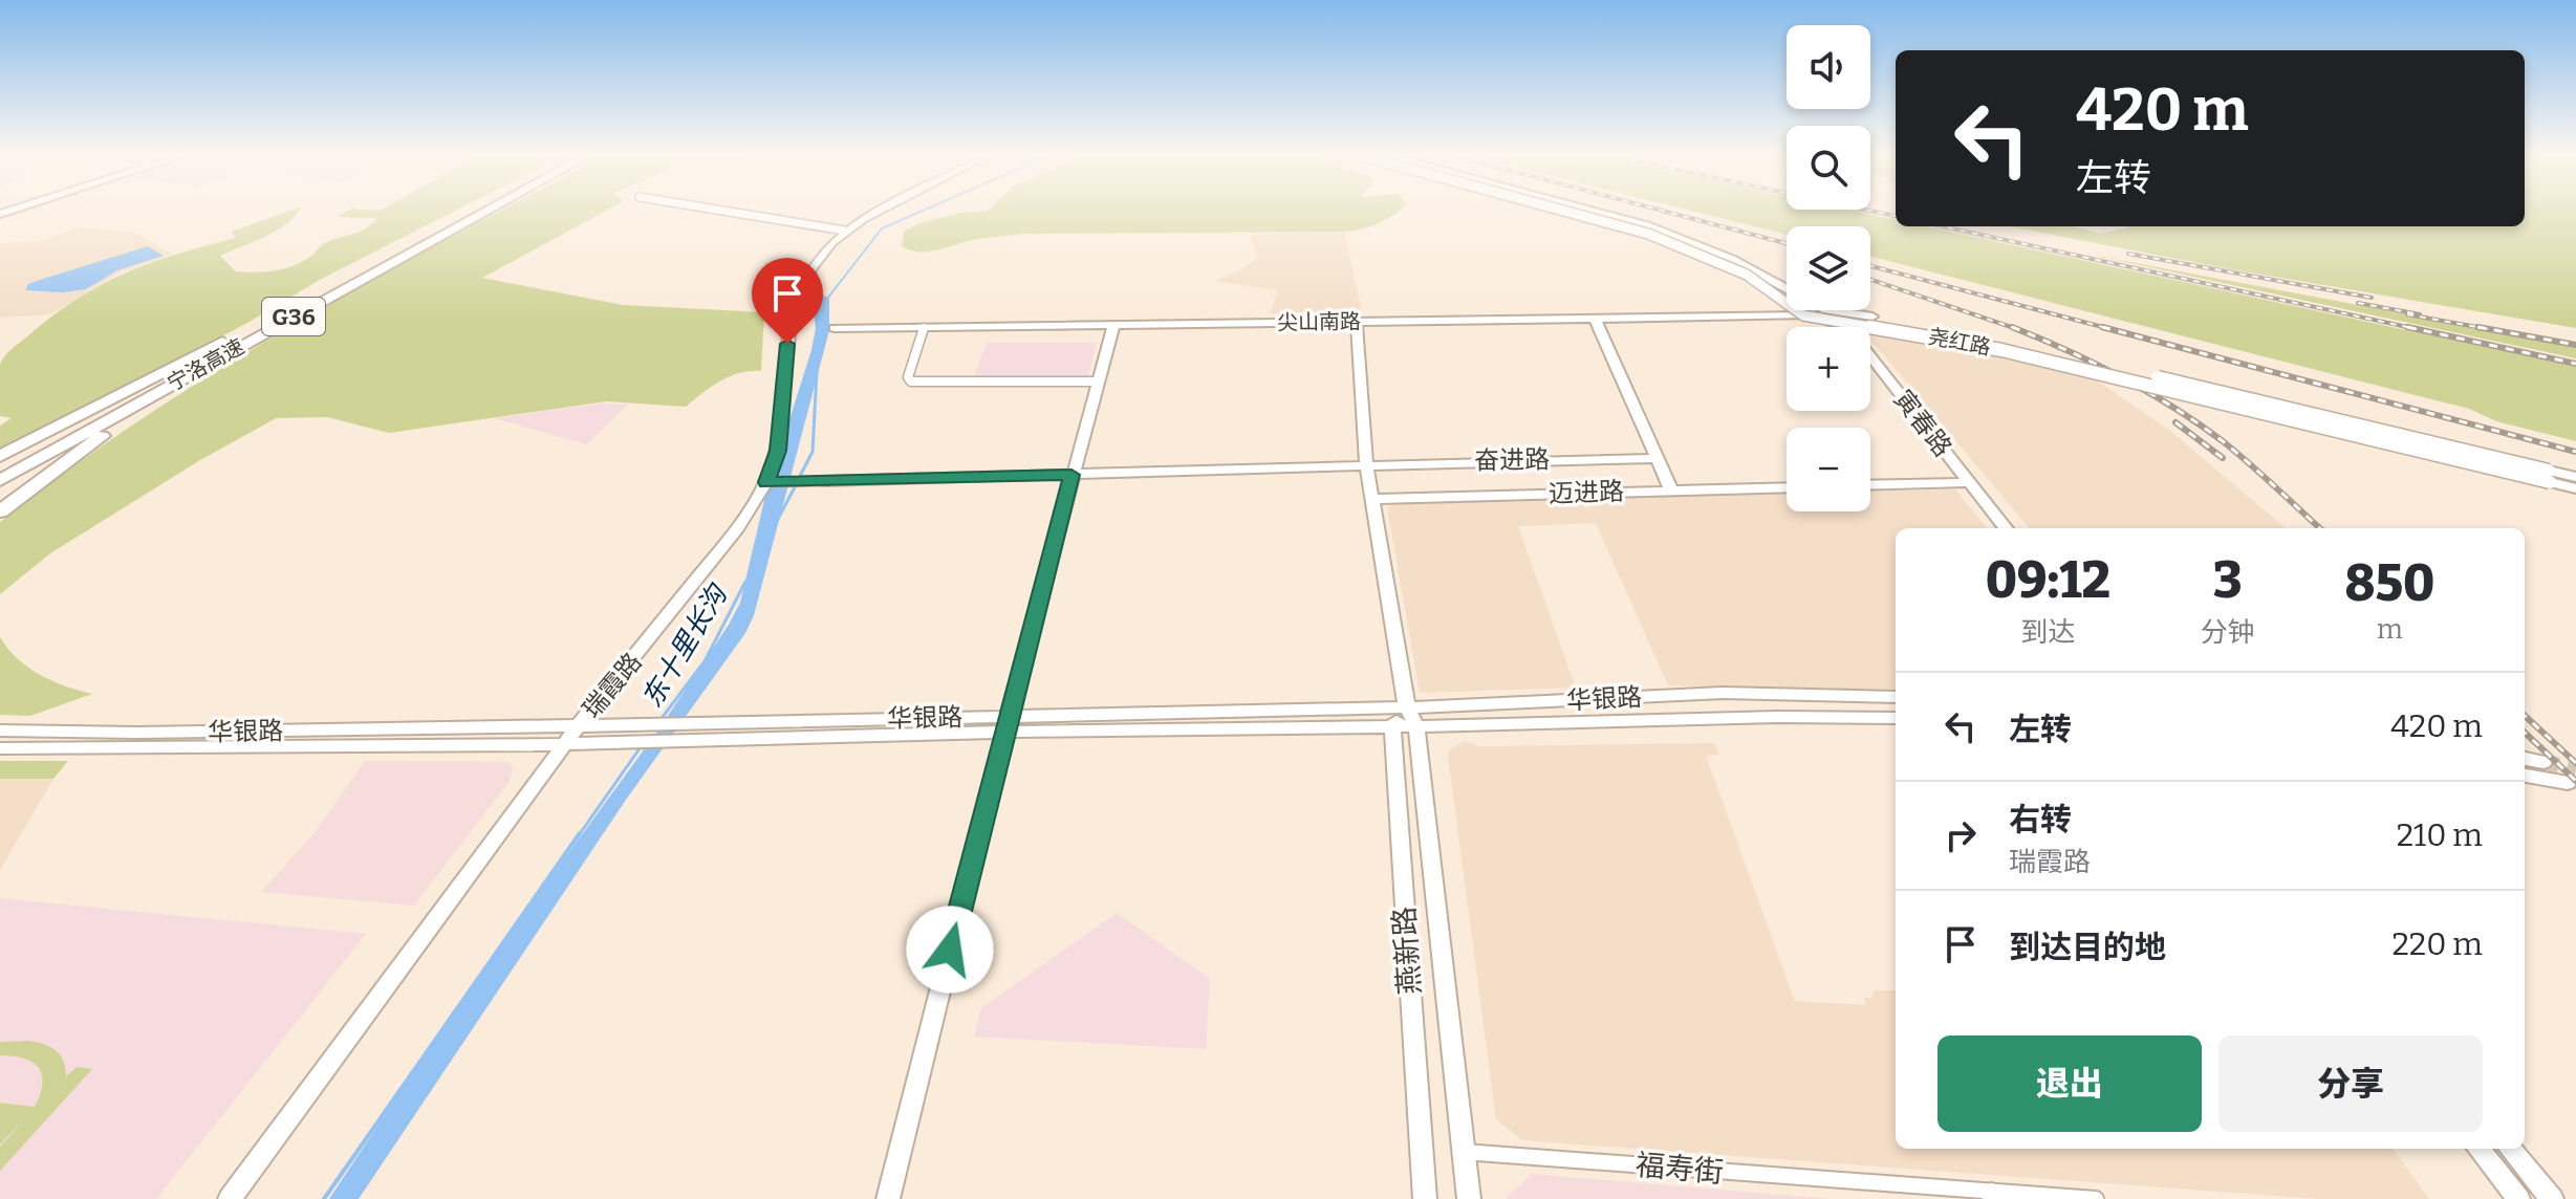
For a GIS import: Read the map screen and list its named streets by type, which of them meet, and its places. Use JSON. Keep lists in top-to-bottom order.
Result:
{
  "streets": {
    "highway": ["G36", "宁洛高速"],
    "street": [
      "尖山南路",
      "尧红路",
      "寅春路",
      "奋进路",
      "迈进路",
      "瑞霞路",
      "华银路",
      "燕新路",
      "福寿街"
    ]
  },
  "crossings": [
    ["尖山南路", "尧红路"],
    ["尖山南路", "燕新路"],
    ["尧红路", "寅春路"],
    ["奋进路", "燕新路"],
    ["迈进路", "燕新路"],
    ["瑞霞路", "华银路"],
    ["华银路", "燕新路"],
    ["燕新路", "福寿街"]
  ],
  "water": ["东十里长沟"],
  "page": {
    "map_buttons": ["+", "−"],
    "turn": ["420 m", "左转"],
    "eta": [
      "09:12",
      "到达",
      "3",
      "分钟",
      "850",
      "m"
    ],
    "list": [
      {
        "name": "左转",
        "value": "420 m"
      },
      {
        "name": "右转",
        "note": "瑞霞路",
        "value": "210 m"
      },
      {
        "name": "到达目的地",
        "value": "220 m"
      }
    ],
    "buttons": ["退出", "分享"]
  }
}
